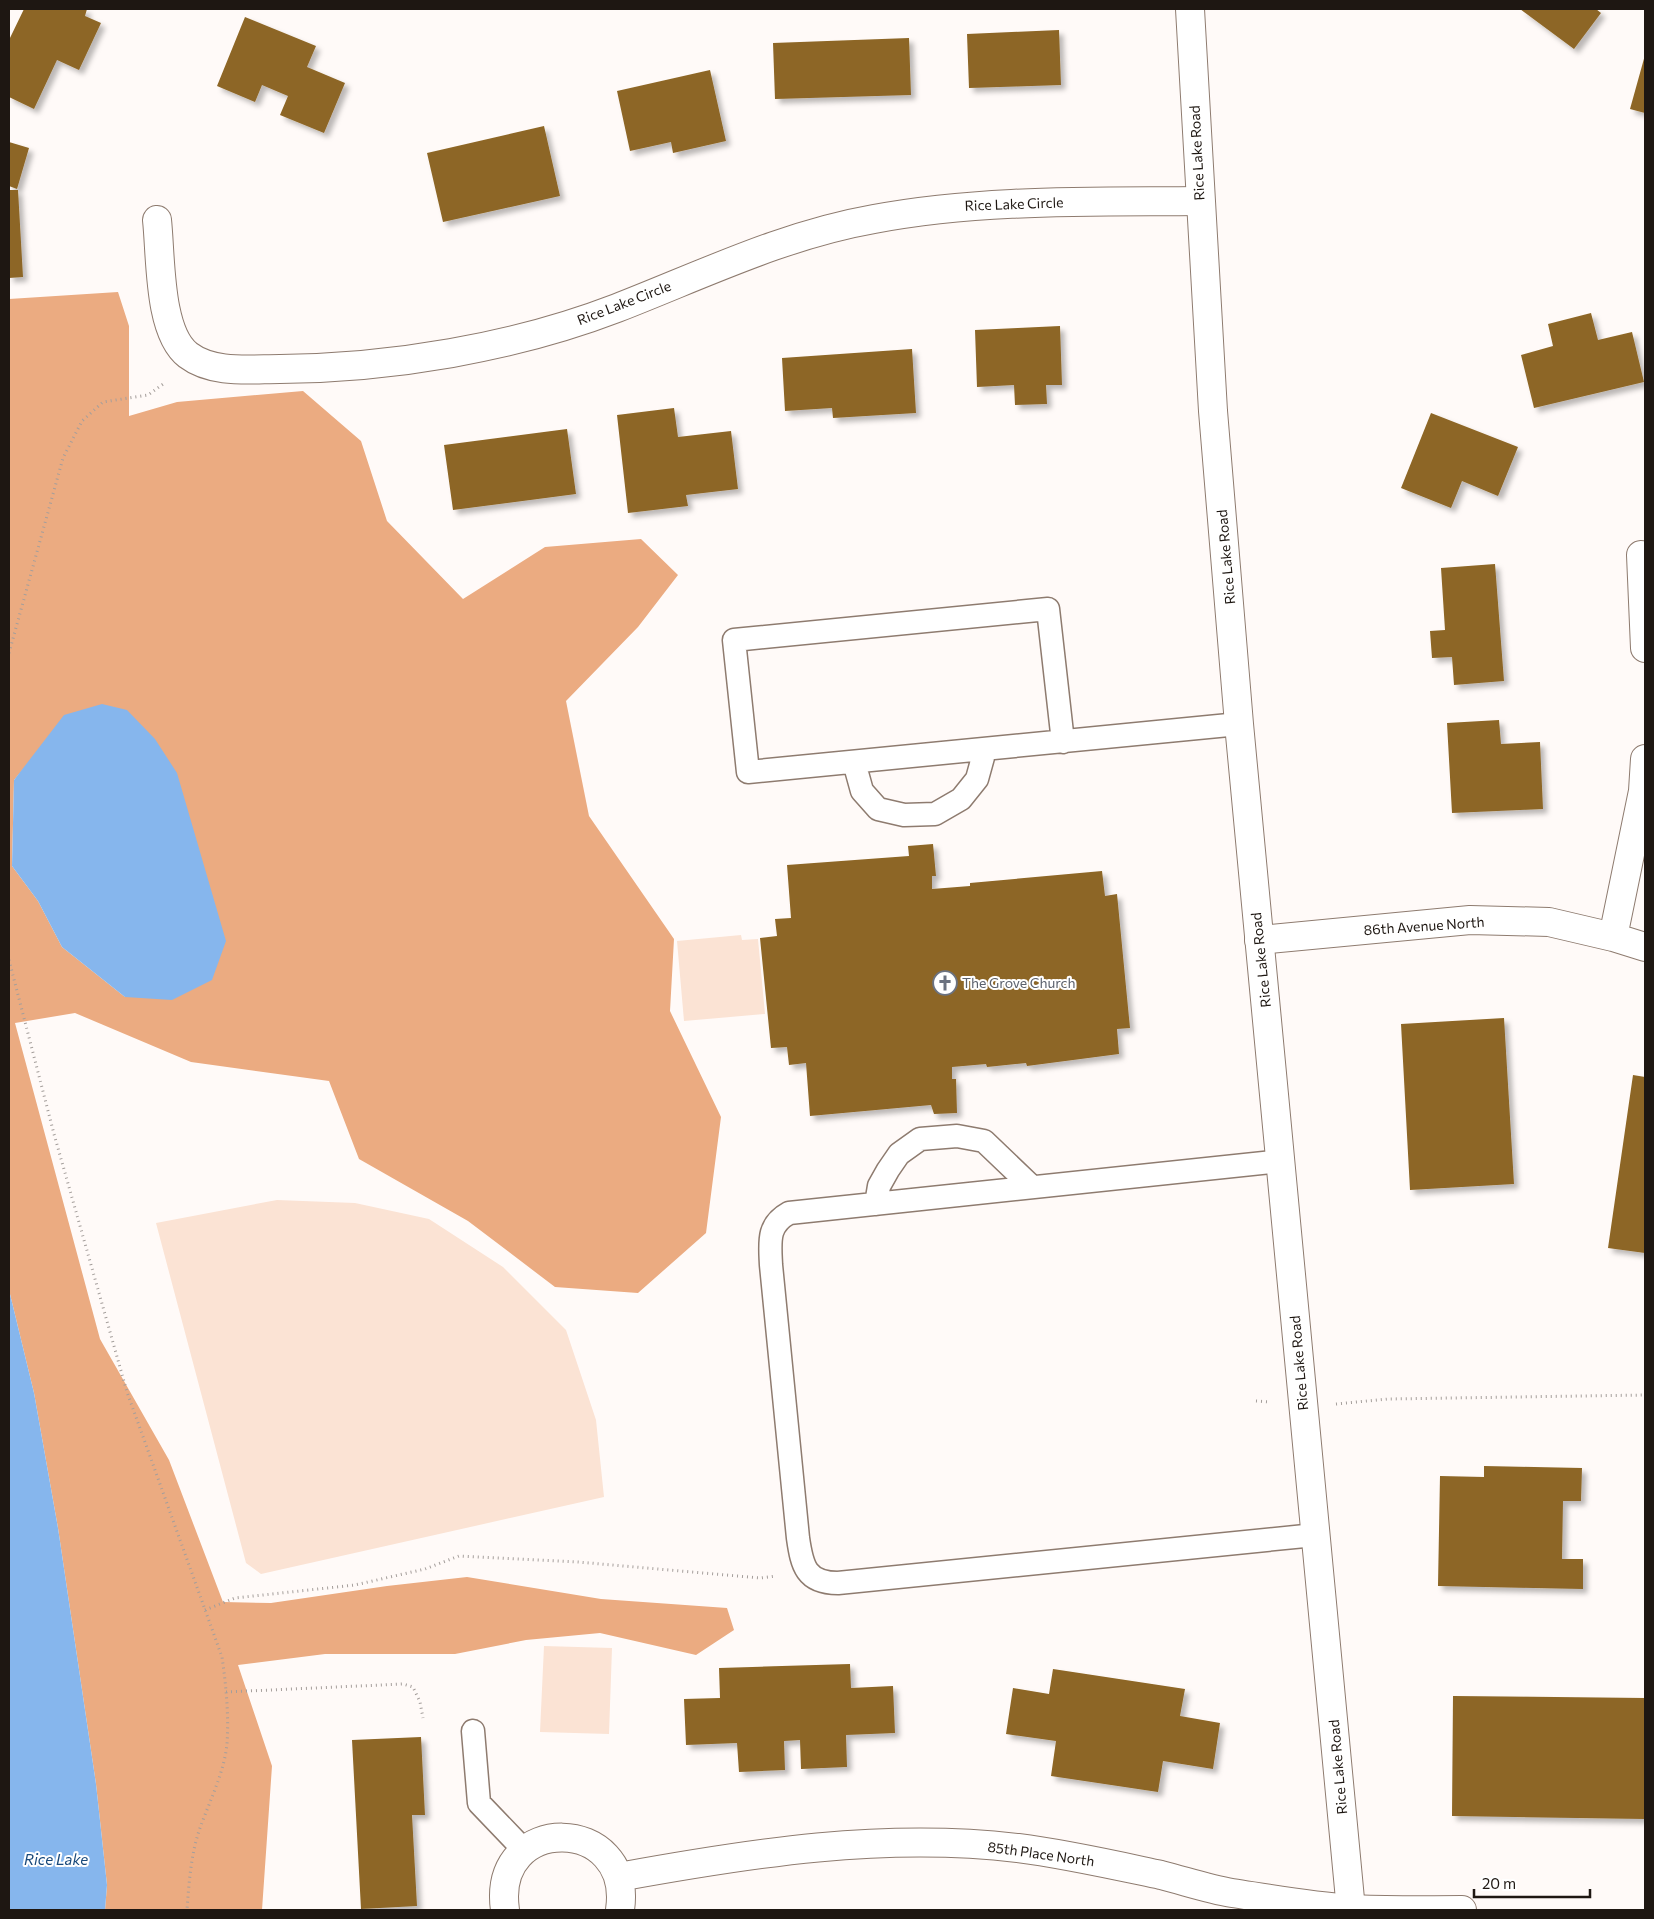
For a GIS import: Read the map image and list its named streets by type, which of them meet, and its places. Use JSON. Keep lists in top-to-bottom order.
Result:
{
  "streets": {
    "street": [
      "Rice Lake Road",
      "Rice Lake Circle",
      "86th Avenue North",
      "85th Place North"
    ]
  },
  "crossings": [
    ["Rice Lake Road", "Rice Lake Circle"],
    ["Rice Lake Road", "86th Avenue North"],
    ["Rice Lake Road", "85th Place North"]
  ],
  "water": ["Rice Lake"],
  "places": {
    "church": ["The Grove Church"]
  },
  "scale_bar": "20 m"
}
